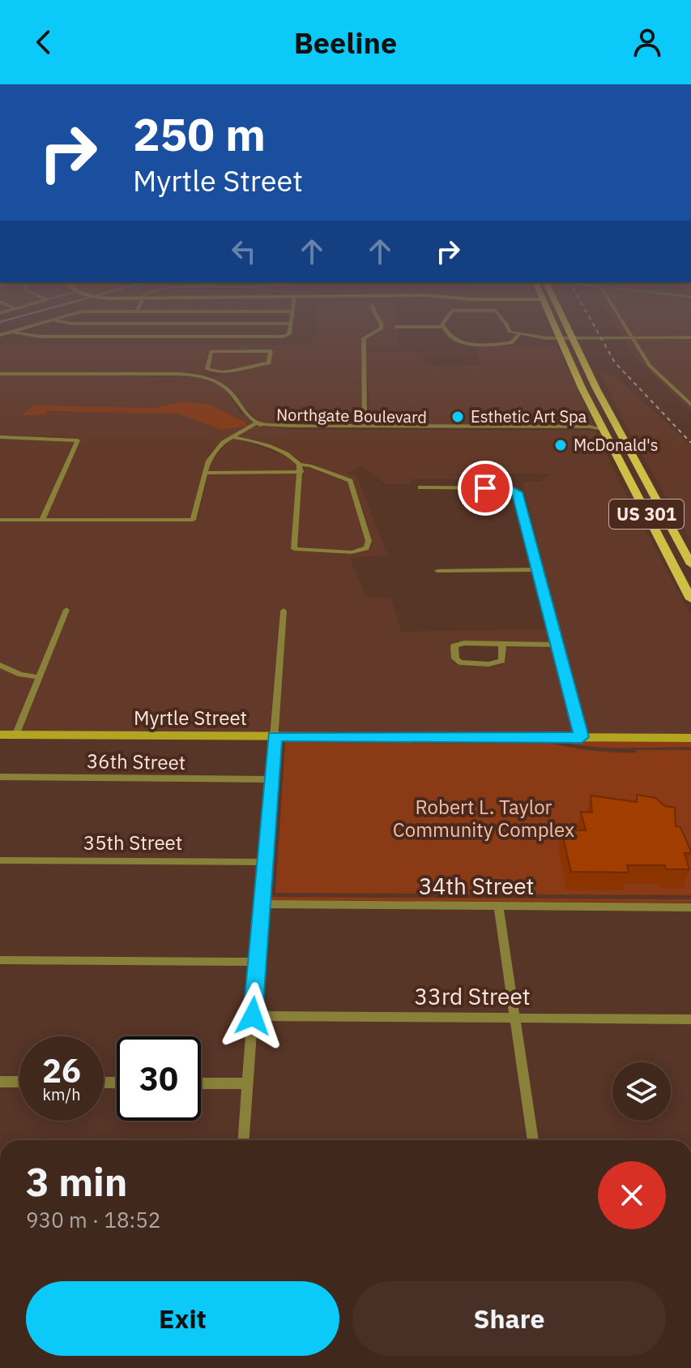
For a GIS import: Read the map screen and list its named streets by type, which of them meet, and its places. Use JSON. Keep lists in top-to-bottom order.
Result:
{
  "streets": {
    "main road": ["US 301"],
    "street": [
      "Northgate Boulevard",
      "Myrtle Street",
      "36th Street",
      "35th Street",
      "34th Street",
      "33rd Street"
    ]
  },
  "crossings": [
    ["Northgate Boulevard", "US 301"]
  ],
  "parks": ["Robert L. Taylor Community Complex"],
  "places": ["Esthetic Art Spa", "McDonald's"],
  "page": {
    "header": "Beeline",
    "turn": ["250 m", "Myrtle Street"],
    "speed": "26 km/h",
    "limit": "30",
    "heading": ["3 min", "930 m · 18:52"],
    "buttons": ["Exit", "Share"]
  }
}
